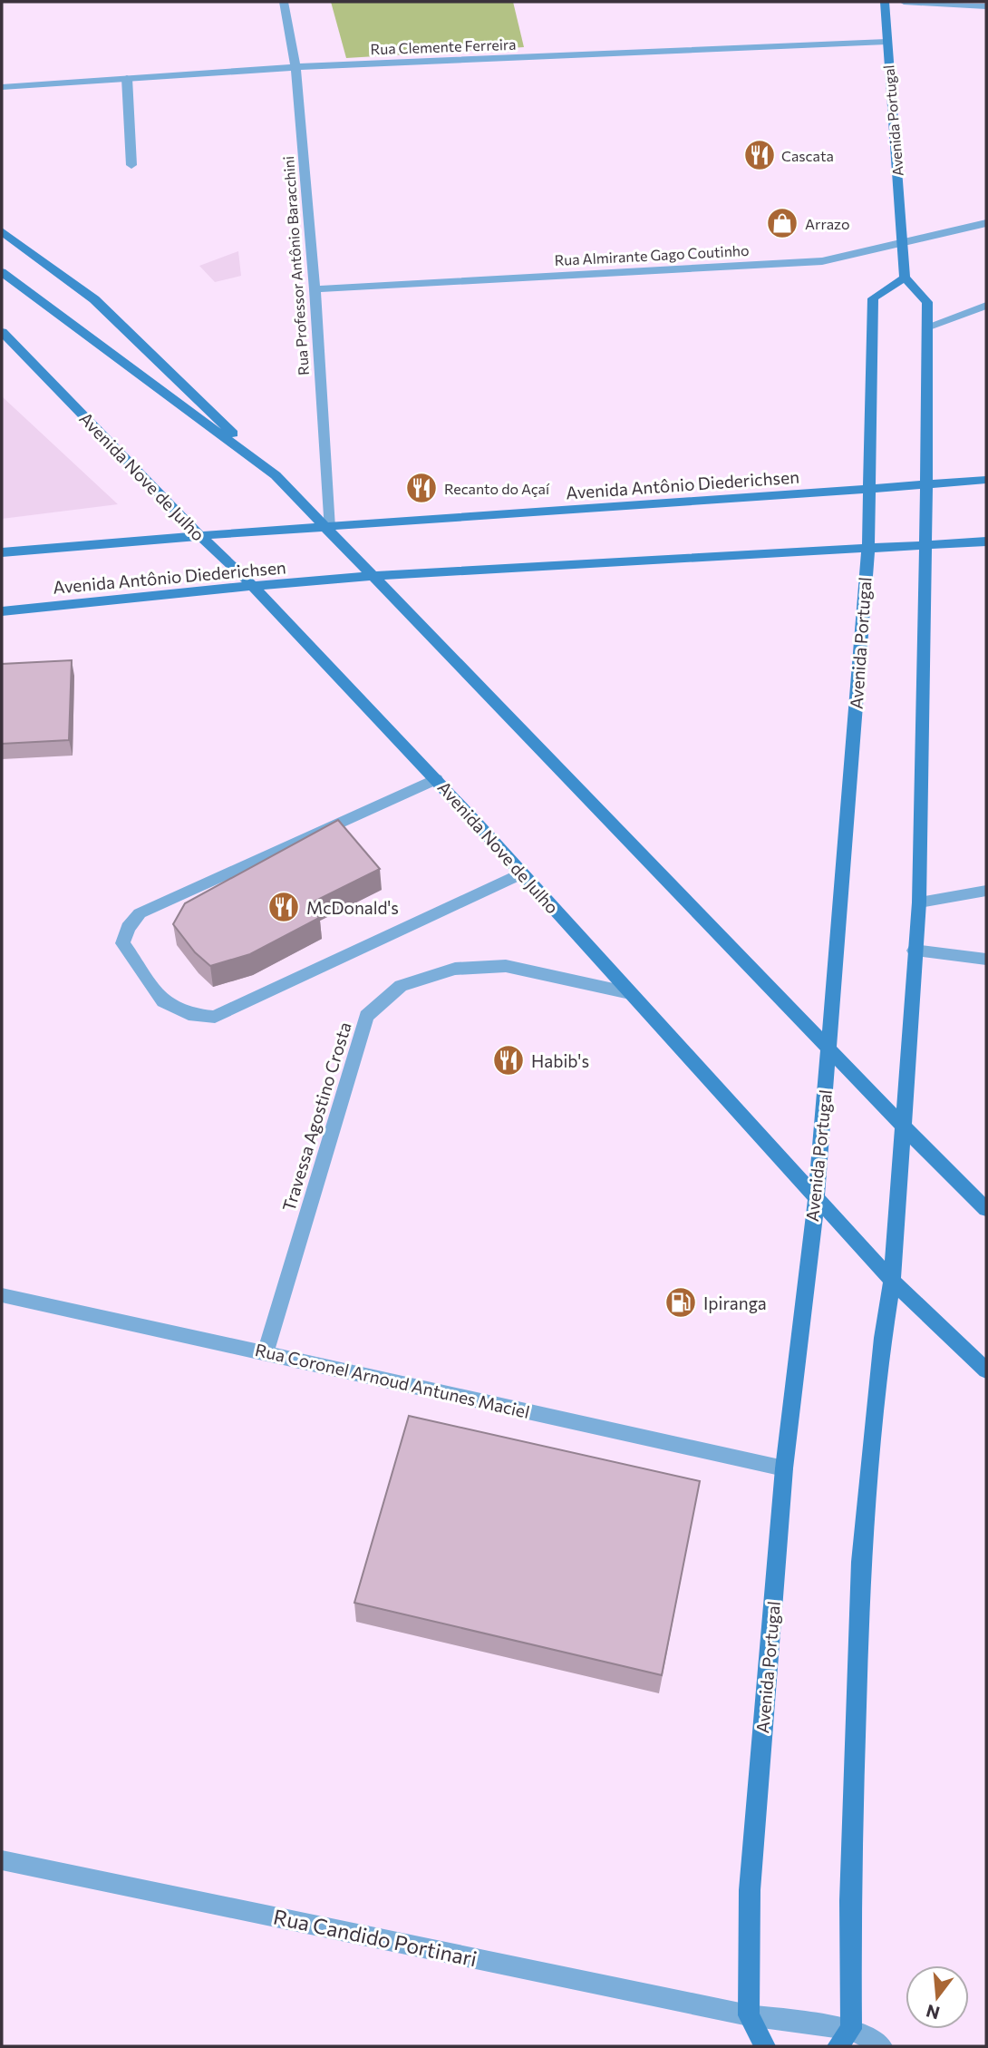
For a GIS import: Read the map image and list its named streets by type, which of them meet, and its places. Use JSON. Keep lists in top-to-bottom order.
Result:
{
  "streets": {
    "main road": ["Avenida Portugal", "Avenida Nove de Julho", "Avenida Antônio Diederichsen"],
    "street": [
      "Rua Clemente Ferreira",
      "Rua Almirante Gago Coutinho",
      "Rua Professor Antônio Baracchini",
      "Travessa Agostino Crosta",
      "Rua Coronel Arnoud Antunes Maciel",
      "Rua Candido Portinari"
    ]
  },
  "crossings": [
    ["Rua Clemente Ferreira", "Avenida Portugal"],
    ["Rua Clemente Ferreira", "Rua Professor Antônio Baracchini"],
    ["Avenida Portugal", "Rua Almirante Gago Coutinho"],
    ["Avenida Portugal", "Avenida Nove de Julho"],
    ["Avenida Portugal", "Avenida Antônio Diederichsen"],
    ["Avenida Portugal", "Rua Coronel Arnoud Antunes Maciel"],
    ["Avenida Portugal", "Rua Candido Portinari"],
    ["Rua Almirante Gago Coutinho", "Rua Professor Antônio Baracchini"],
    ["Rua Professor Antônio Baracchini", "Avenida Antônio Diederichsen"],
    ["Avenida Nove de Julho", "Avenida Antônio Diederichsen"],
    ["Avenida Nove de Julho", "Travessa Agostino Crosta"],
    ["Travessa Agostino Crosta", "Rua Coronel Arnoud Antunes Maciel"]
  ],
  "places": {
    "restaurant": [
      "Cascata",
      "Recanto do Açaí",
      "McDonald's",
      "Habib's"
    ],
    "shop": ["Arrazo"],
    "fuel station": ["Ipiranga"]
  },
  "north": "bottom"
}
